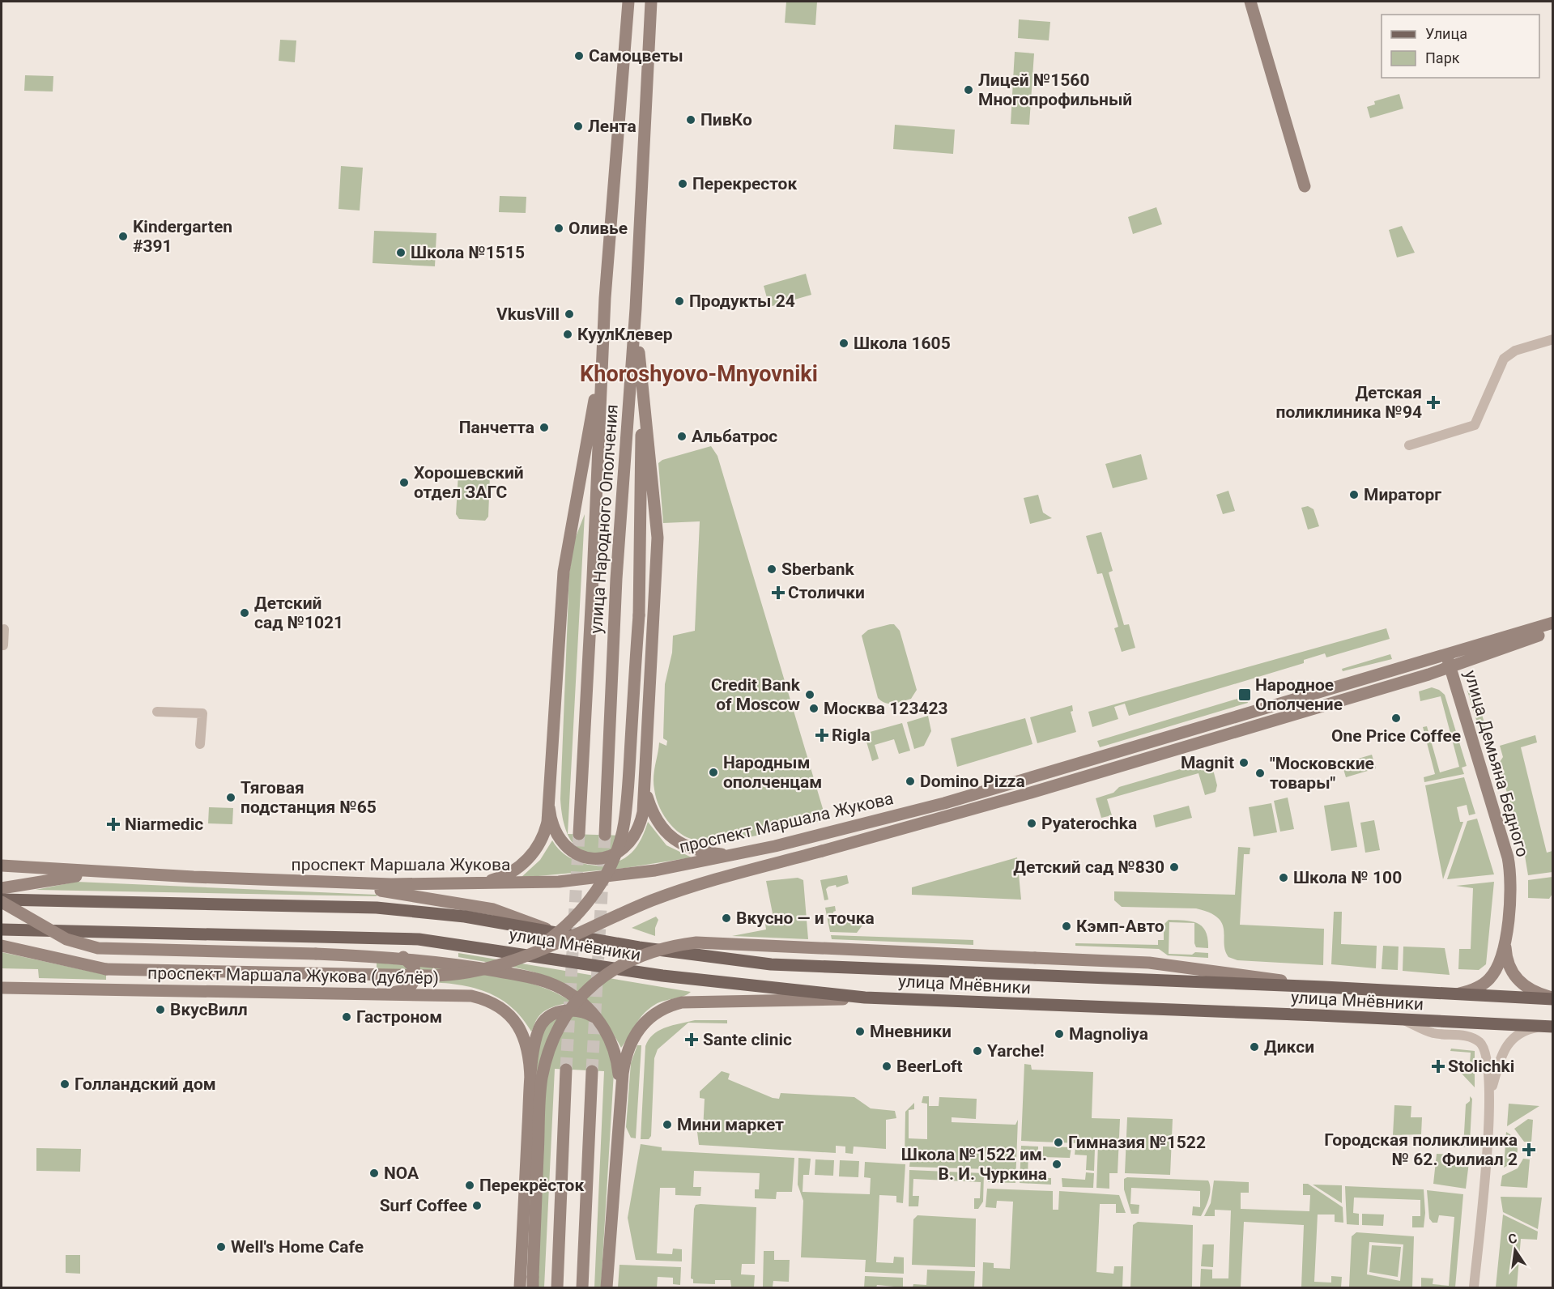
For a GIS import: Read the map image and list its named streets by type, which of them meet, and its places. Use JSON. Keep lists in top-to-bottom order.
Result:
{
  "streets": {
    "main road": [
      "улица Народного Ополчения",
      "улица Демьяна Бедного",
      "проспект Маршала Жукова",
      "улица Мнёвники",
      "проспект Маршала Жукова (дублёр)"
    ]
  },
  "crossings": [
    ["улица Демьяна Бедного", "проспект Маршала Жукова"],
    ["улица Демьяна Бедного", "улица Мнёвники"]
  ],
  "districts": ["Khoroshyovo-Mnyovniki"],
  "places": {
    "other": [
      "Самоцветы",
      "Лицей №1560 Многопрофильный",
      "ПивКо",
      "Лента",
      "Перекресток",
      "Оливье",
      "Kindergarten #391",
      "Школа №1515",
      "Продукты 24",
      "VkusVill",
      "КуулКлевер",
      "Школа 1605",
      "Панчетта",
      "Альбатрос",
      "Хорошевский отдел ЗАГС",
      "Мираторг",
      "Sberbank",
      "Детский сад №1021",
      "Credit Bank of Moscow",
      "Москва 123423",
      "One Price Coffee",
      "Magnit",
      "Народным ополченцам",
      "\"Московские товары\"",
      "Domino Pizza",
      "Тяговая подстанция №65",
      "Pyaterochka",
      "Детский сад №830",
      "Школа № 100",
      "Вкусно — и точка",
      "Кэмп-Авто",
      "ВкусВилл",
      "Гастроном",
      "Мневники",
      "Magnoliya",
      "Дикси",
      "Yarche!",
      "BeerLoft",
      "Голландский дом",
      "Мини маркет",
      "Гимназия №1522",
      "Школа №1522 им. В. И. Чуркина",
      "NOA",
      "Перекрёсток",
      "Surf Coffee",
      "Well's Home Cafe"
    ],
    "health": [
      "Детская поликлиника №94",
      "Столички",
      "Rigla",
      "Niarmedic",
      "Sante clinic",
      "Stolichki",
      "Городская поликлиника № 62. Филиал 2"
    ],
    "transit": ["Народное Ополчение"]
  },
  "legend": ["Улица", "Парк"],
  "north": "top"
}
